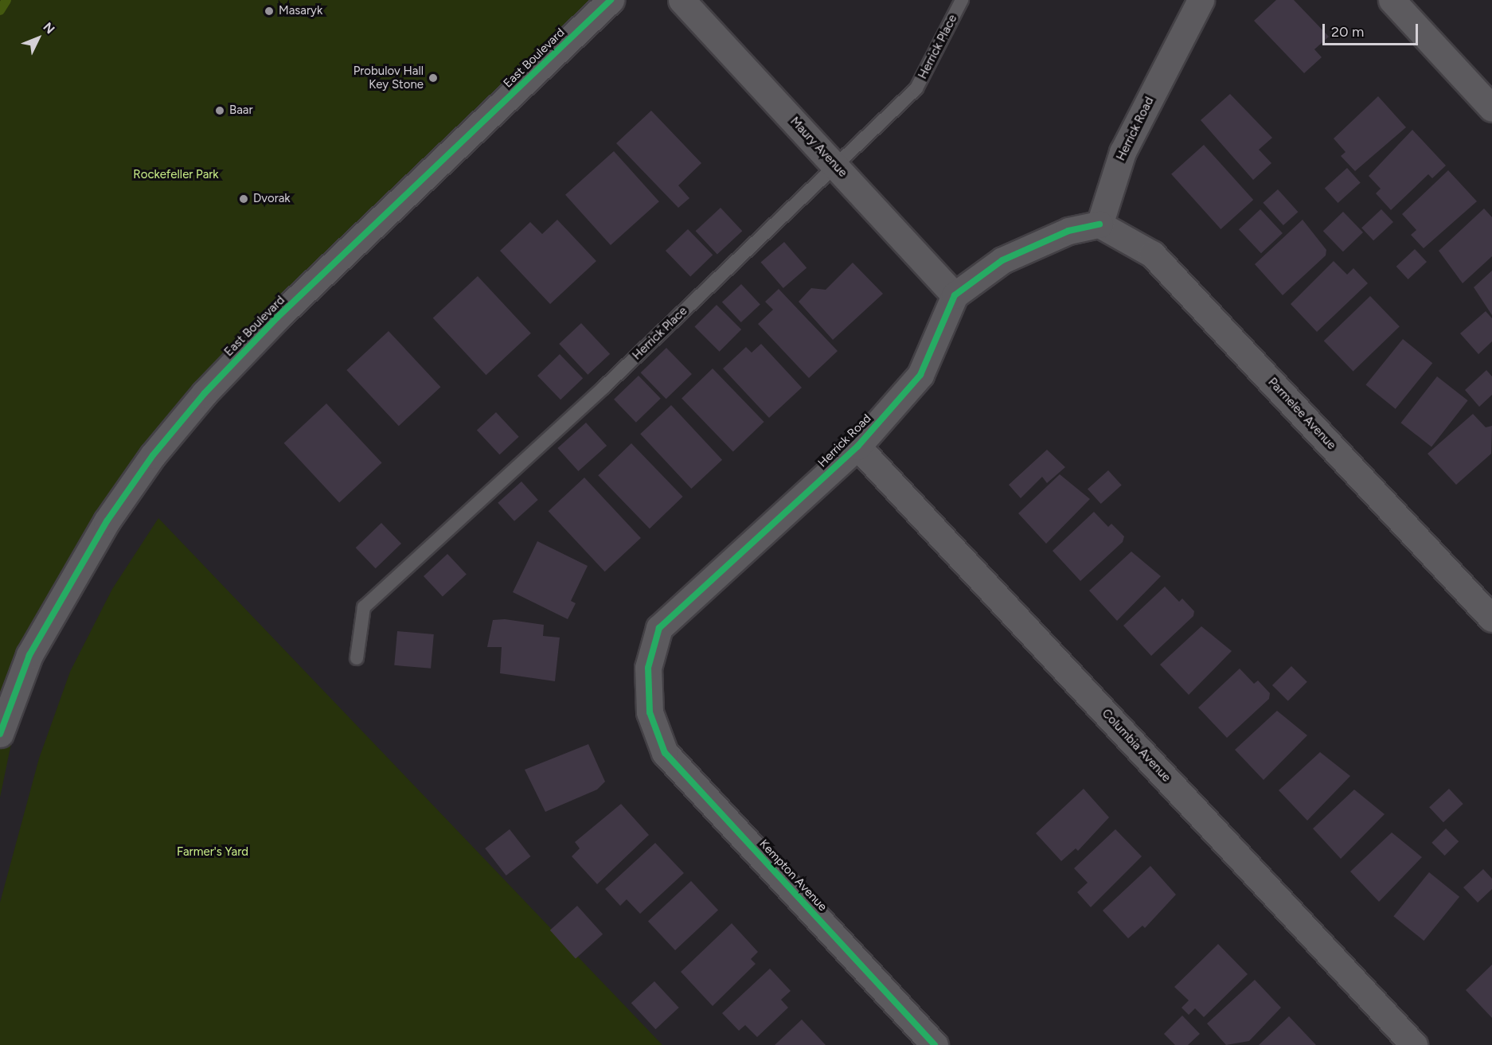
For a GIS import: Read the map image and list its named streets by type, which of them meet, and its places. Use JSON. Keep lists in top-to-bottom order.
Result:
{
  "streets": {
    "street": [
      "East Boulevard",
      "Herrick Road",
      "Maury Avenue",
      "Parmelee Avenue",
      "Columbia Avenue",
      "Kempton Avenue"
    ],
    "lane": ["Herrick Place"]
  },
  "crossings": [
    ["Herrick Place", "Maury Avenue"],
    ["Herrick Road", "Maury Avenue"],
    ["Herrick Road", "Parmelee Avenue"],
    ["Herrick Road", "Columbia Avenue"],
    ["Herrick Road", "Kempton Avenue"]
  ],
  "parks": ["Rockefeller Park", "Farmer's Yard"],
  "places": [
    "Masaryk",
    "Probulov Hall Key Stone",
    "Baar",
    "Dvorak"
  ],
  "scale_bar": "20 m",
  "north": "top right"
}
